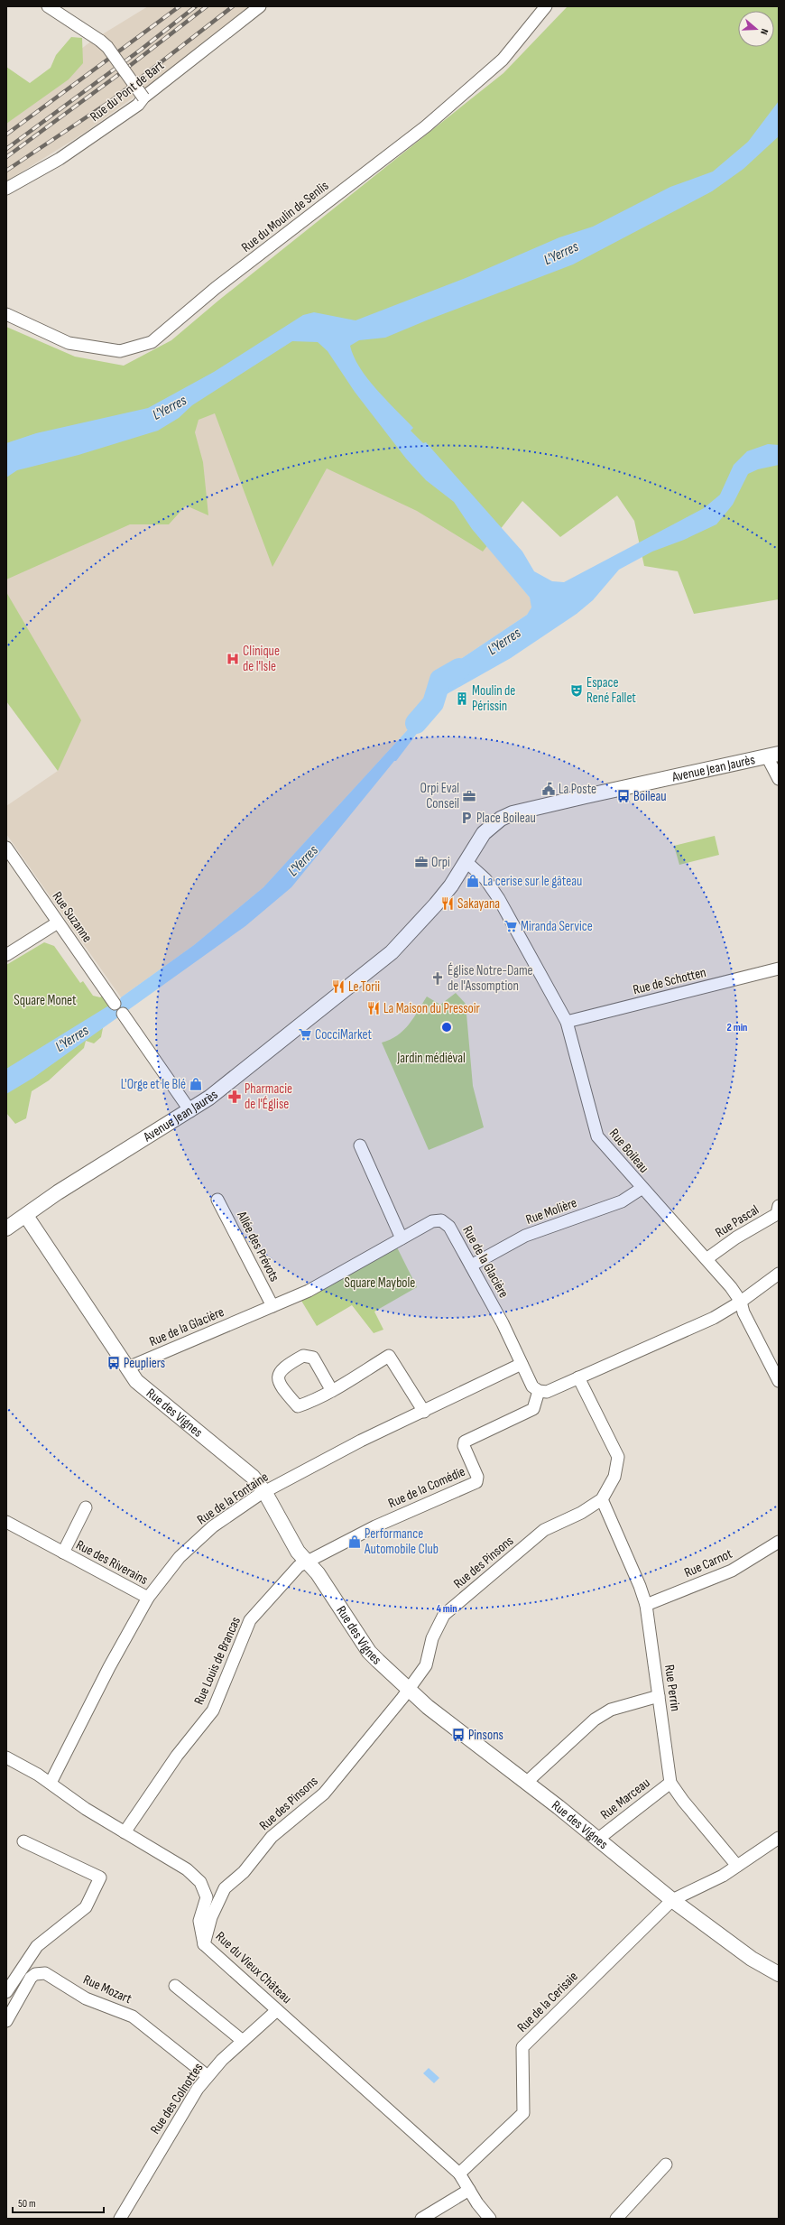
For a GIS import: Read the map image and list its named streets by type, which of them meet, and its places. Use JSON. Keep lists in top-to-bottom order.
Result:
{
  "streets": {
    "street": [
      "Rue du Pont de Bart",
      "Rue du Moulin de Senlis",
      "Avenue Jean Jaurès",
      "Rue Suzanne",
      "Rue de Schotten",
      "Rue Boileau",
      "Rue Molière",
      "Rue Pascal",
      "Allée des Prévots",
      "Rue de la Glacière",
      "Rue des Vignes",
      "Rue de la Comédie",
      "Rue de la Fontaine",
      "Rue des Riverains",
      "Rue des Pinsons",
      "Rue Carnot",
      "Rue Louis de Brancas",
      "Rue Perrin",
      "Rue Marceau",
      "Rue du Vieux Château",
      "Rue Mozart",
      "Rue de la Cerisaie",
      "Rue des Colnottes"
    ]
  },
  "crossings": [
    ["Avenue Jean Jaurès", "Rue Boileau"],
    ["Avenue Jean Jaurès", "Rue des Vignes"],
    ["Rue de Schotten", "Rue Boileau"],
    ["Rue Boileau", "Rue Molière"],
    ["Rue Boileau", "Rue Pascal"],
    ["Rue Molière", "Rue de la Glacière"],
    ["Allée des Prévots", "Rue de la Glacière"],
    ["Rue de la Glacière", "Rue des Vignes"],
    ["Rue de la Glacière", "Rue de la Comédie"],
    ["Rue de la Glacière", "Rue de la Fontaine"],
    ["Rue des Vignes", "Rue de la Comédie"],
    ["Rue des Vignes", "Rue de la Fontaine"],
    ["Rue des Vignes", "Rue des Pinsons"],
    ["Rue des Vignes", "Rue Louis de Brancas"],
    ["Rue des Vignes", "Rue Marceau"],
    ["Rue des Vignes", "Rue de la Cerisaie"],
    ["Rue de la Comédie", "Rue Louis de Brancas"],
    ["Rue de la Fontaine", "Rue des Riverains"],
    ["Rue de la Fontaine", "Rue du Vieux Château"],
    ["Rue des Pinsons", "Rue Perrin"],
    ["Rue des Pinsons", "Rue du Vieux Château"],
    ["Rue Carnot", "Rue Perrin"],
    ["Rue Louis de Brancas", "Rue du Vieux Château"],
    ["Rue Perrin", "Rue Marceau"],
    ["Rue Perrin", "Rue de la Cerisaie"],
    ["Rue du Vieux Château", "Rue de la Cerisaie"],
    ["Rue du Vieux Château", "Rue des Colnottes"],
    ["Rue Mozart", "Rue des Colnottes"]
  ],
  "water": ["L'Yerres"],
  "parks": ["Square Monet", "Jardin médiéval", "Square Maybole"],
  "places": {
    "hospital": ["Clinique de l'Isle"],
    "theatre": ["Espace René Fallet"],
    "building": ["Moulin de Périssin"],
    "public building": ["La Poste"],
    "office": ["Orpi Eval Conseil", "Orpi"],
    "bus stop": ["Boileau", "Peupliers", "Pinsons"],
    "parking": ["Place Boileau"],
    "shop": ["La cerise sur le gâteau", "L'Orge et le Blé", "Performance Automobile Club"],
    "restaurant": ["Sakayana", "Le Torii", "La Maison du Pressoir"],
    "supermarket": ["Miranda Service", "CocciMarket"],
    "church": ["Église Notre-Dame de l'Assomption"],
    "pharmacy": ["Pharmacie de l'Église"]
  },
  "scale_bar": "50 m",
  "north": "right",
  "rings": ["2 min", "4 min"]
}
